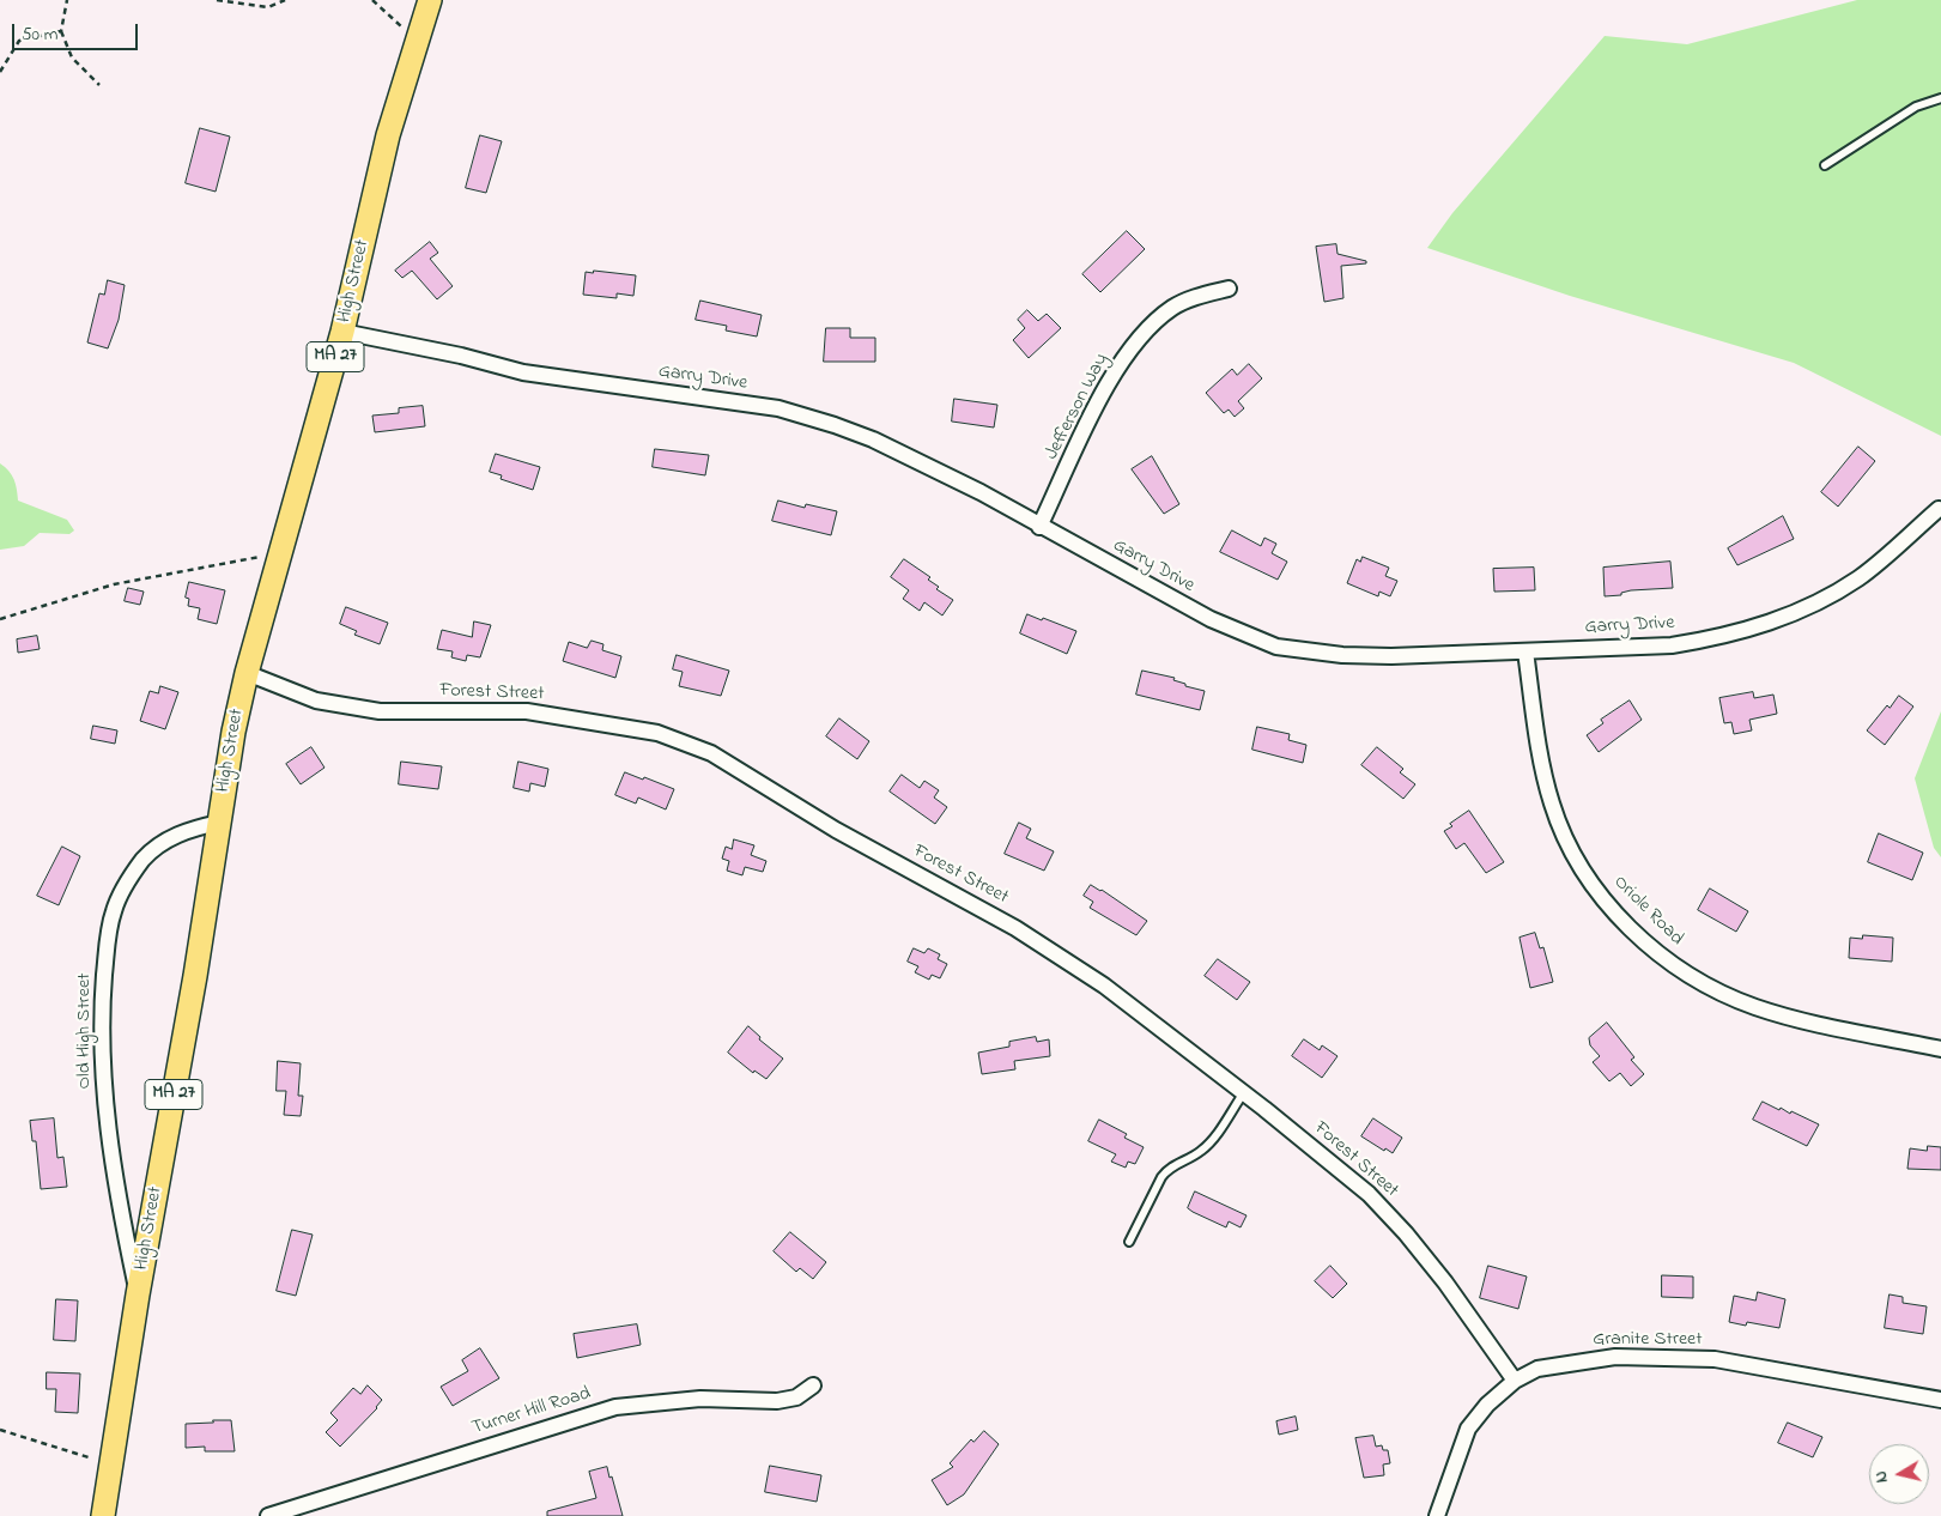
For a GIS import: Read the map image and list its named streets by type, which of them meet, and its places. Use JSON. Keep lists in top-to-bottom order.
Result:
{
  "streets": {
    "main road": ["High Street", "MA 27"],
    "street": [
      "Garry Drive",
      "Jefferson Way",
      "Forest Street",
      "Oriole Road",
      "Old High Street",
      "Granite Street",
      "Turner Hill Road"
    ]
  },
  "crossings": [
    ["High Street", "Garry Drive"],
    ["High Street", "Forest Street"],
    ["High Street", "Old High Street"],
    ["Garry Drive", "Jefferson Way"],
    ["Garry Drive", "Oriole Road"],
    ["Forest Street", "Granite Street"]
  ],
  "scale_bar": "50 m",
  "north": "left"
}
